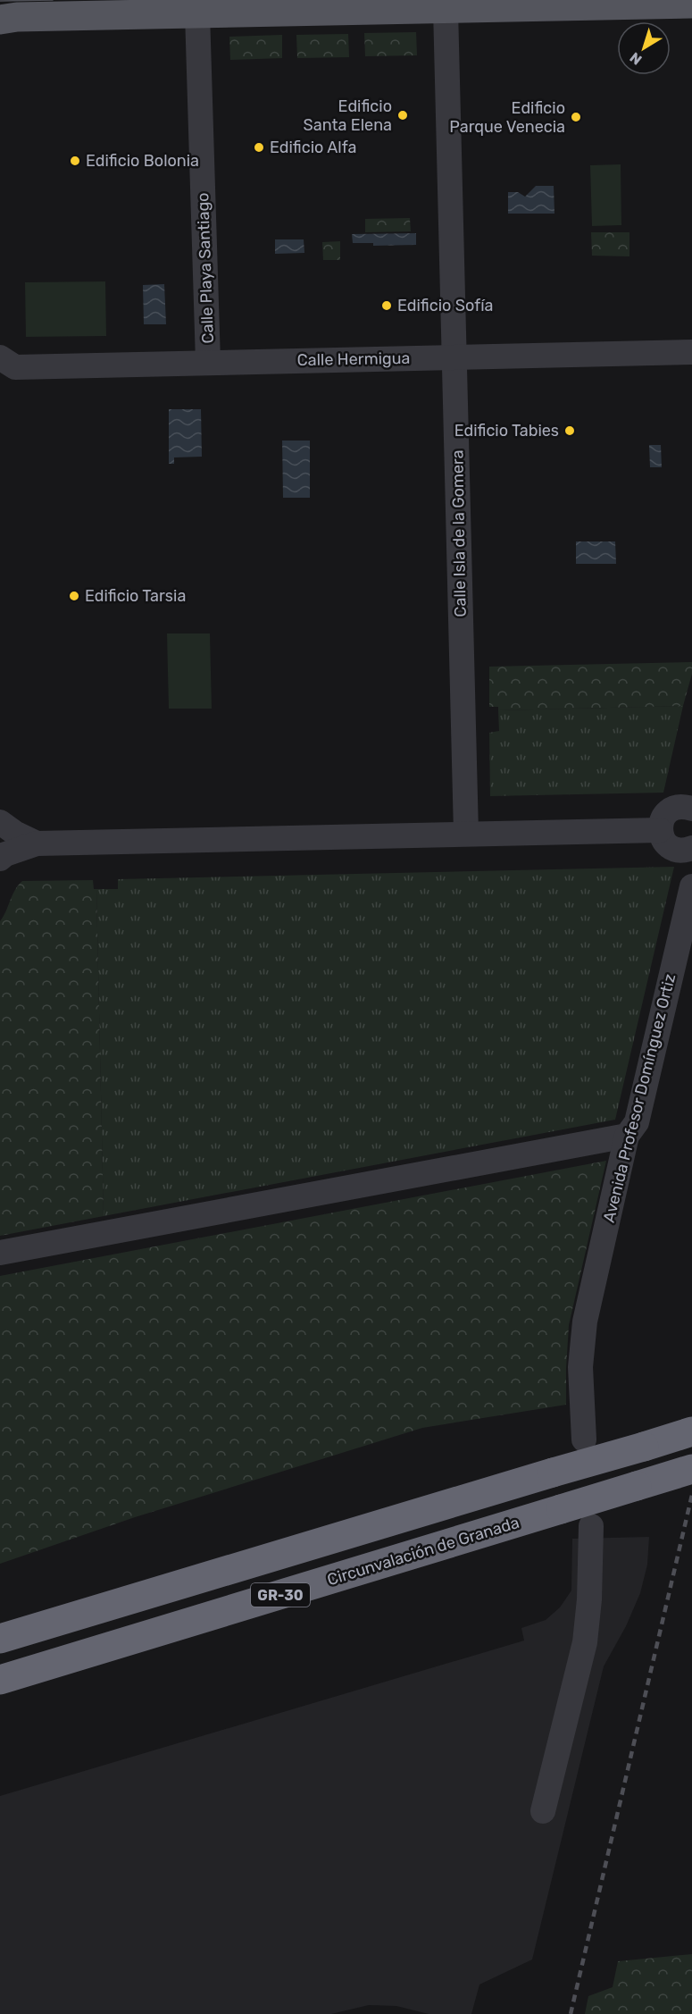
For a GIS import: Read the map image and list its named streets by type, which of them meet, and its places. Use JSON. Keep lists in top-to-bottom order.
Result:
{
  "streets": {
    "highway": ["Circunvalación de Granada", "GR-30"],
    "street": [
      "Calle Playa Santiago",
      "Calle Hermigua",
      "Calle Isla de la Gomera",
      "Avenida Profesor Domínguez Ortiz"
    ]
  },
  "crossings": [
    ["Calle Playa Santiago", "Calle Hermigua"],
    ["Calle Hermigua", "Calle Isla de la Gomera"]
  ],
  "places": [
    "Edificio Santa Elena",
    "Edificio Parque Venecia",
    "Edificio Alfa",
    "Edificio Bolonia",
    "Edificio Sofía",
    "Edificio Tabies",
    "Edificio Tarsia"
  ],
  "north": "bottom left"
}
